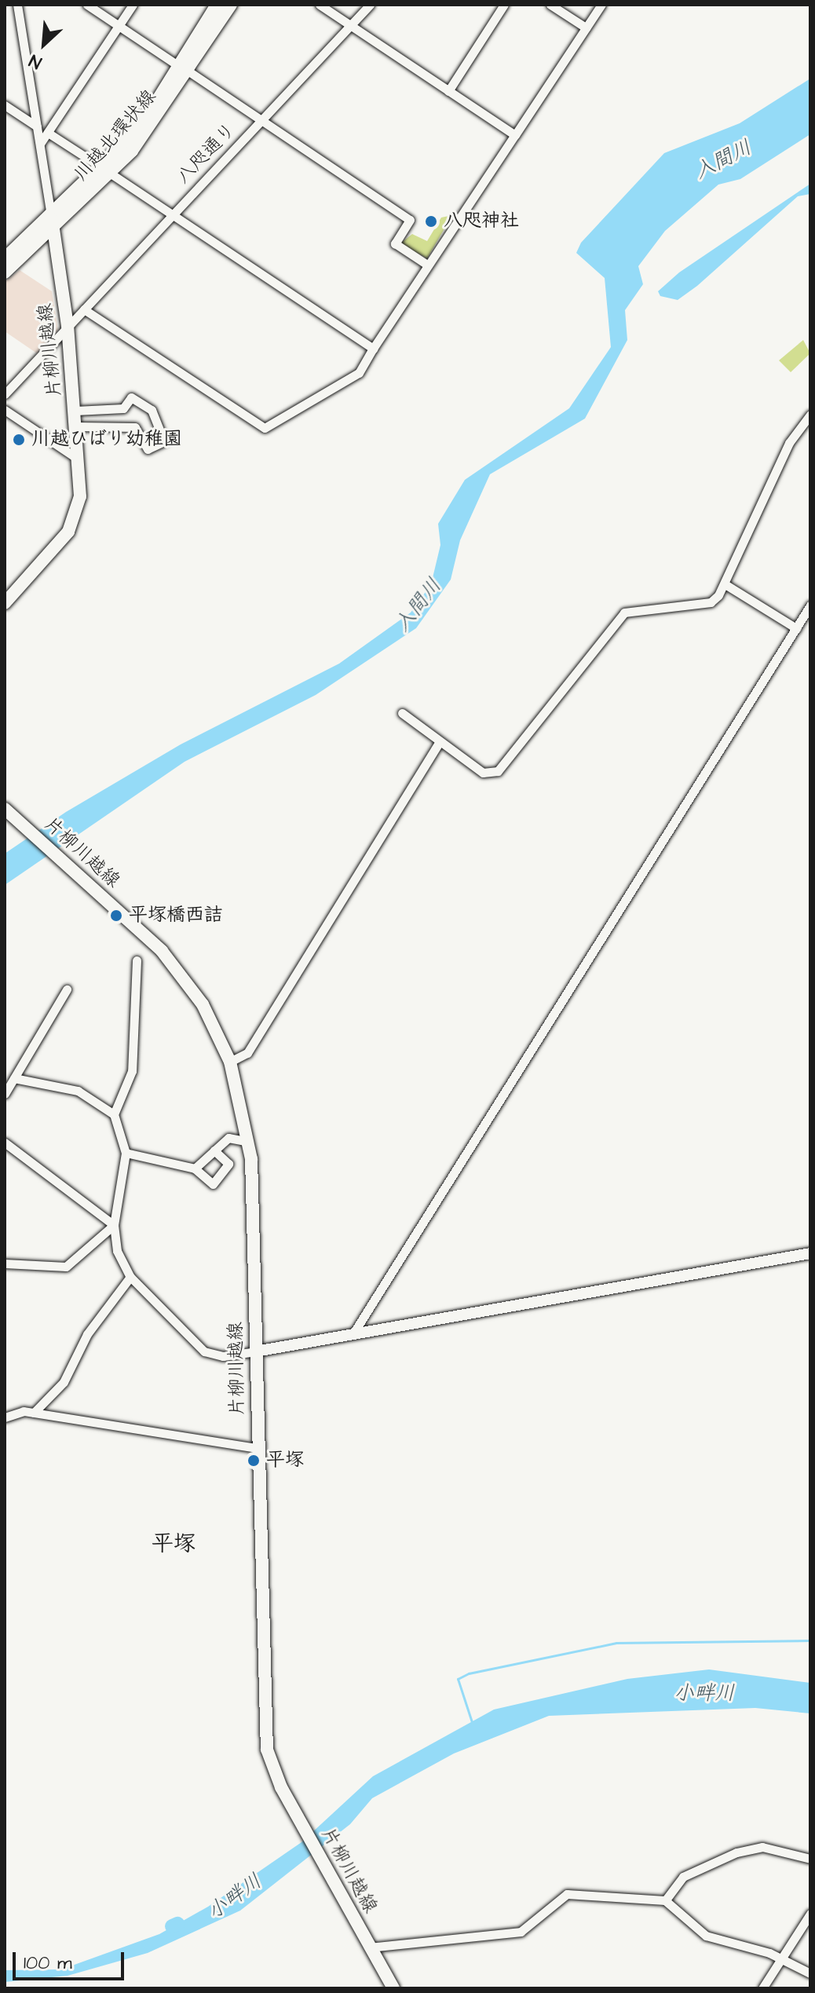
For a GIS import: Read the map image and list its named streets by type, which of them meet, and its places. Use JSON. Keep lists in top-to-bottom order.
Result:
{
  "streets": {
    "main road": ["川越北環状線", "片柳川越線"],
    "street": ["八咫通り"]
  },
  "crossings": [
    ["川越北環状線", "片柳川越線"],
    ["八咫通り", "片柳川越線"]
  ],
  "districts": ["平塚"],
  "water": ["入間川", "小畔川"],
  "places": [
    "八咫神社",
    "川越ひばり幼稚園",
    "平塚橋西詰",
    "平塚"
  ],
  "scale_bar": "100 m",
  "north": "bottom left"
}
